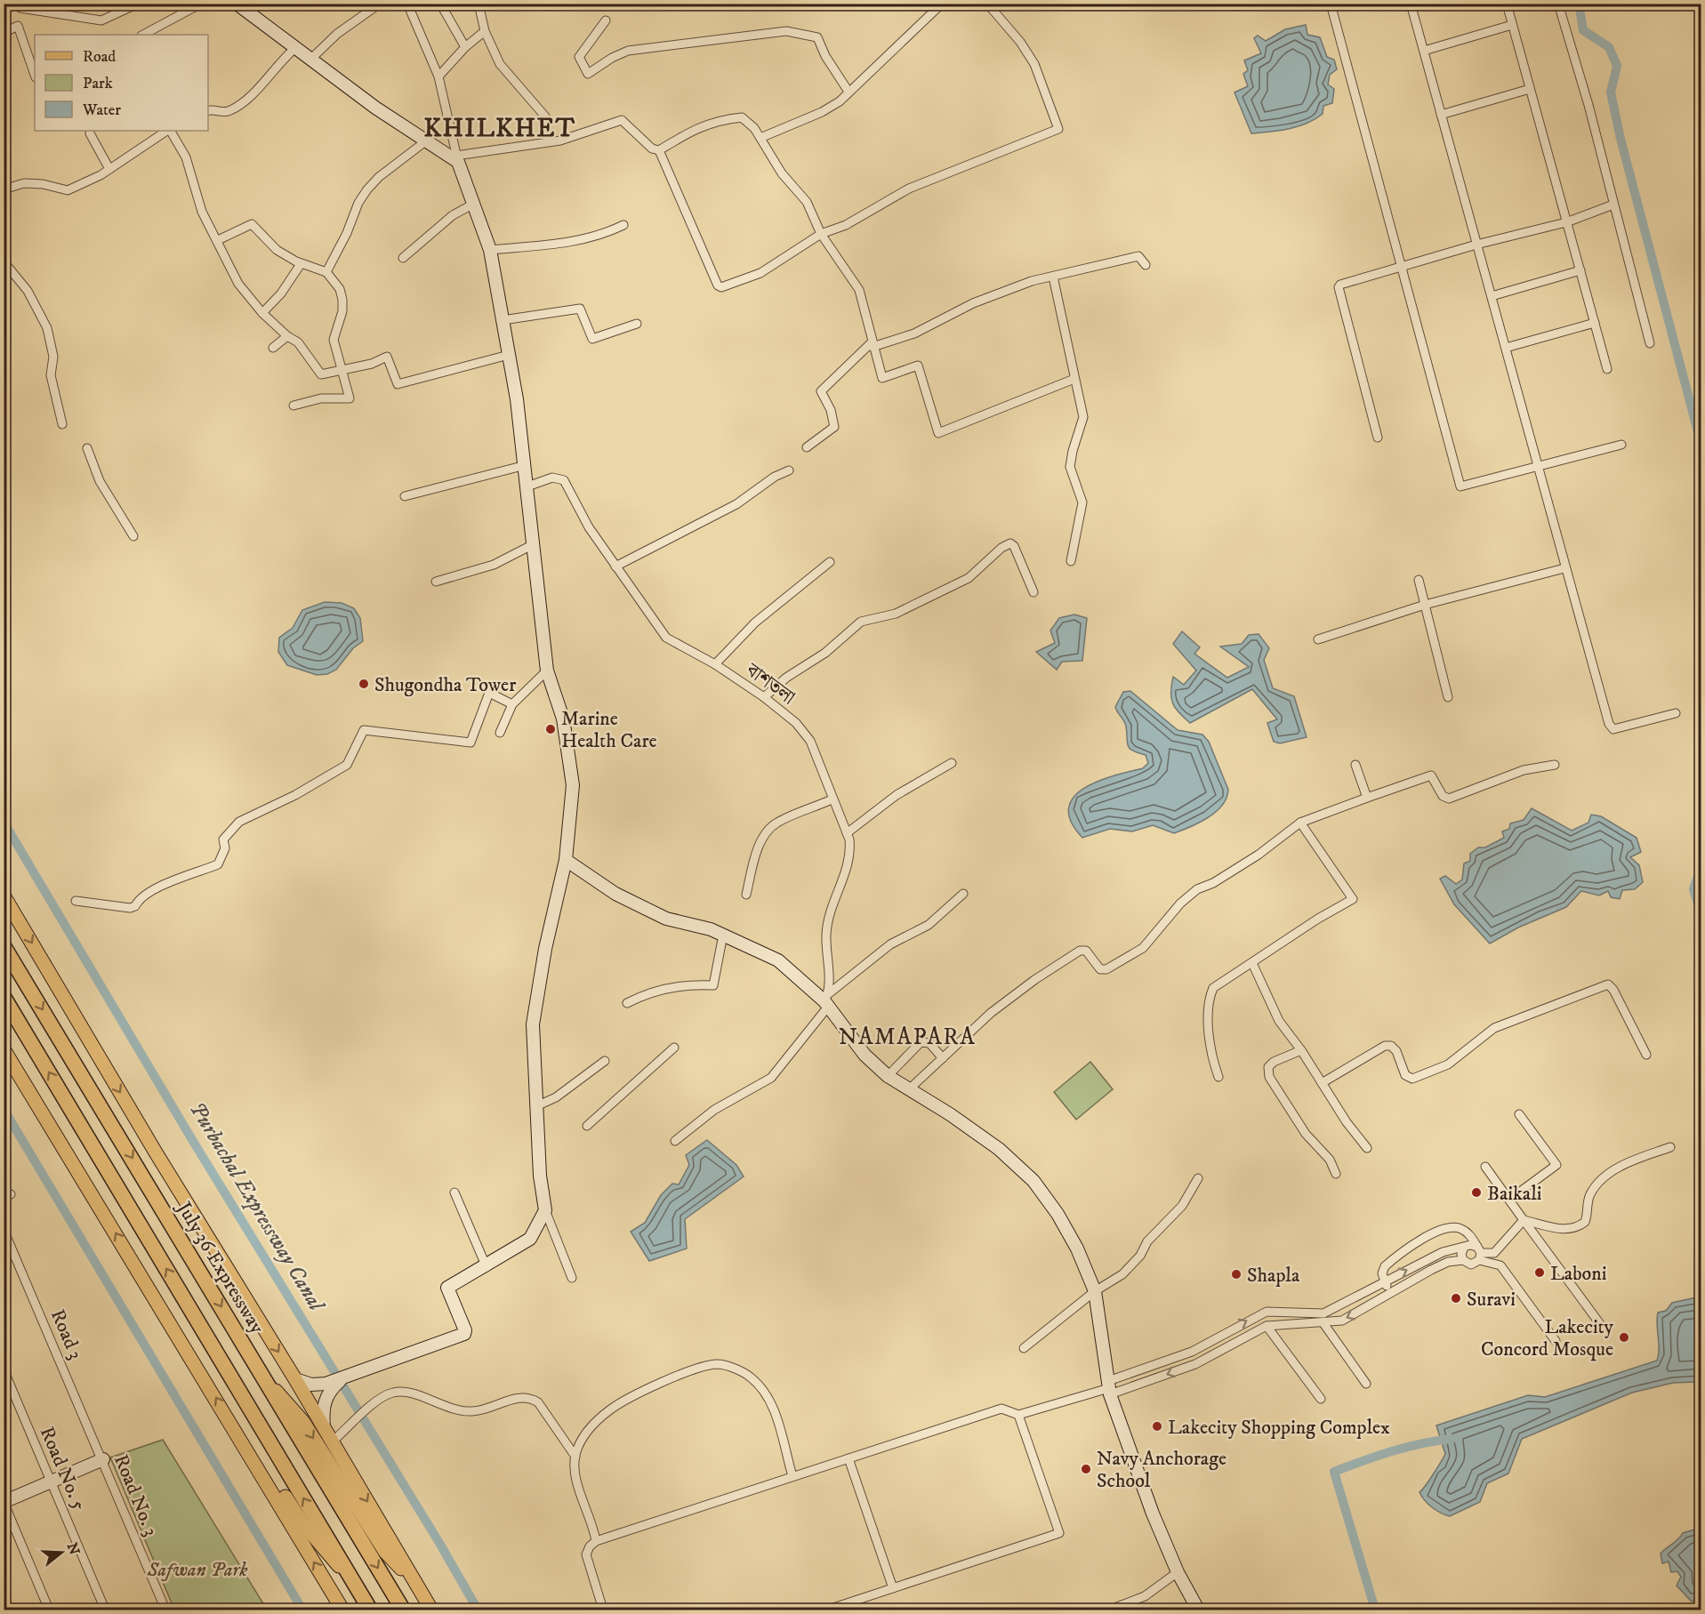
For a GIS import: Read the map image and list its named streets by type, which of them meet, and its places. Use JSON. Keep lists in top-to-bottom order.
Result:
{
  "streets": {
    "highway": ["July 36 Expressway"],
    "street": [
      "বাশতলা",
      "Road 3",
      "Road No. 5",
      "Road No. 3"
    ]
  },
  "crossings": [
    ["Road 3", "Road No. 3"]
  ],
  "districts": ["KHILKHET", "NAMAPARA"],
  "water": ["Purbachal Expressway Canal"],
  "parks": ["Safwan Park"],
  "places": [
    "Shugondha Tower",
    "Marine Health Care",
    "Baikali",
    "Laboni",
    "Shapla",
    "Suravi",
    "Lakecity Concord Mosque",
    "Lakecity Shopping Complex",
    "Navy Anchorage School"
  ],
  "legend": ["Road", "Park", "Water"],
  "north": "right"
}
